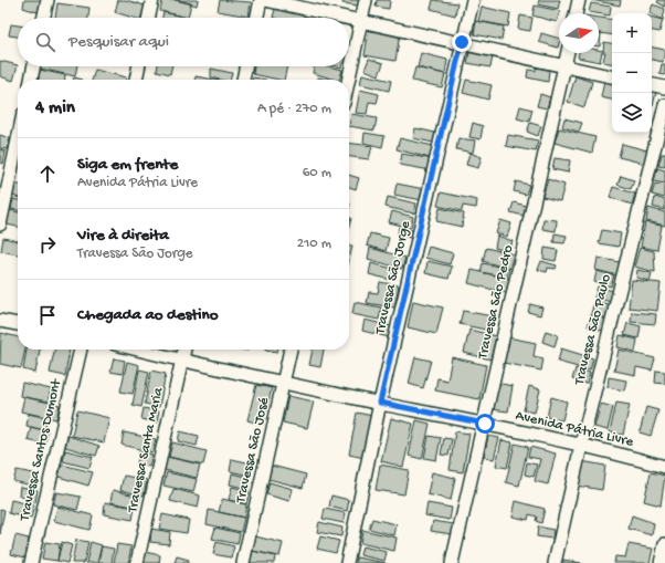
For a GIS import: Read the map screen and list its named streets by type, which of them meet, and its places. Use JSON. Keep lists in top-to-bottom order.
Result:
{
  "streets": {
    "street": [
      "Travessa São Jorge",
      "Travessa São Pedro",
      "Travessa São Paulo",
      "Avenida Pátria Livre",
      "Travessa Santos Dumont",
      "Travessa Santa Maria",
      "Travessa São José"
    ]
  },
  "crossings": [
    ["Travessa São Jorge", "Avenida Pátria Livre"],
    ["Travessa São Pedro", "Avenida Pátria Livre"],
    ["Travessa São Paulo", "Avenida Pátria Livre"],
    ["Avenida Pátria Livre", "Travessa Santa Maria"],
    ["Avenida Pátria Livre", "Travessa São José"]
  ],
  "north": "right",
  "page": {
    "map_buttons": ["+", "−"],
    "search": "Pesquisar aqui",
    "heading": ["4 min", "A pé · 270 m"],
    "list": [
      ["Siga em frente", "Avenida Pátria Livre", "60 m"],
      ["Vire à direita", "Travessa São Jorge", "210 m"],
      "Chegada ao destino"
    ]
  }
}
